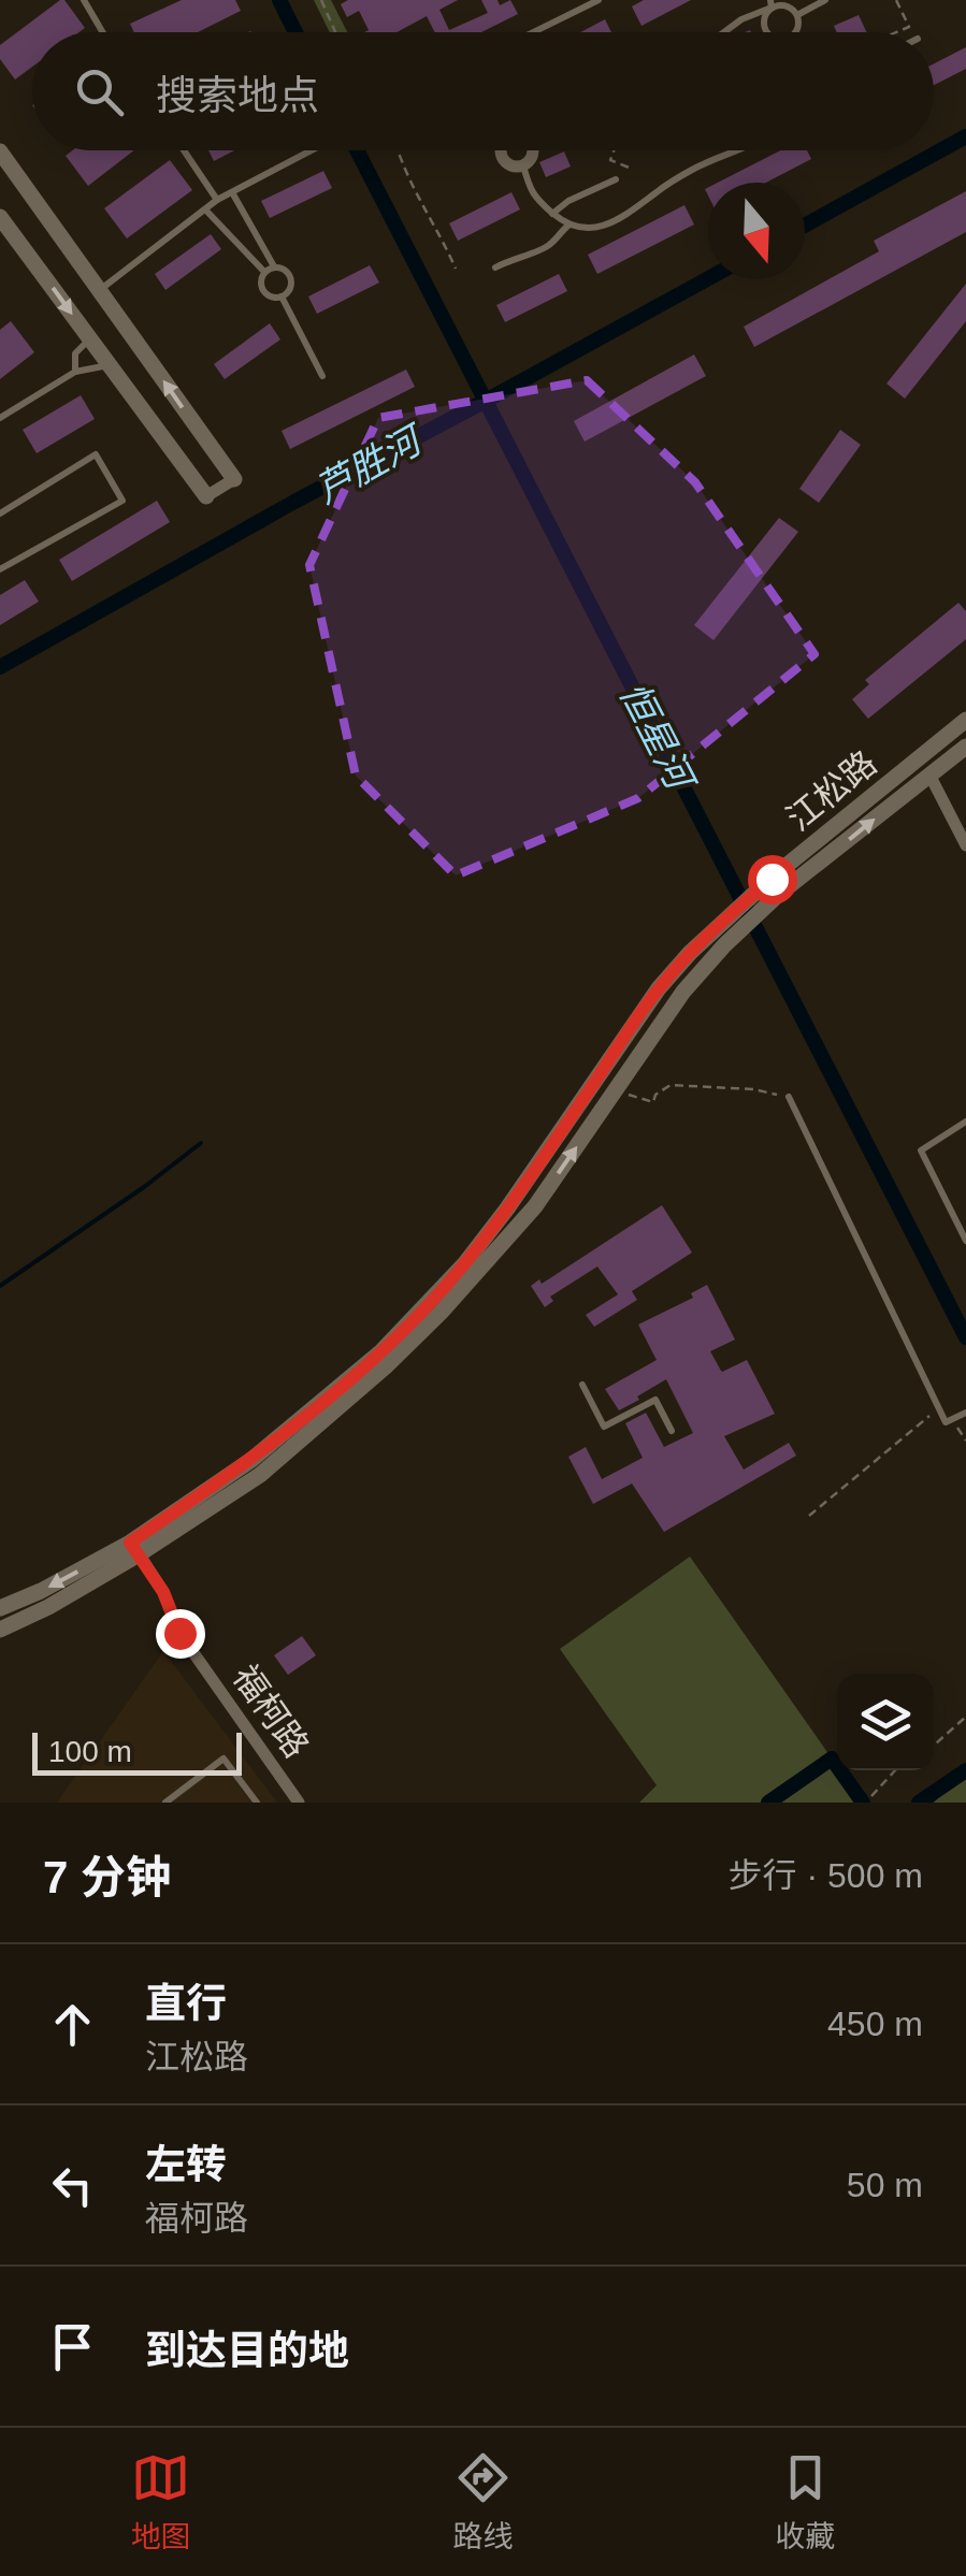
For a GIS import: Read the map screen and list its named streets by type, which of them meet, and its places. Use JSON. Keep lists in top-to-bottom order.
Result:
{
  "streets": {
    "street": ["江松路", "福柯路"]
  },
  "crossings": [
    ["江松路", "福柯路"]
  ],
  "water": ["芦胜河", "恒星河"],
  "scale_bar": "100 m",
  "north": "bottom",
  "page": {
    "search": "搜索地点",
    "scale": "100 m",
    "heading": ["7 分钟", "步行 · 500 m"],
    "list": [
      ["直行", "江松路", "450 m"],
      ["左转", "福柯路", "50 m"],
      "到达目的地"
    ],
    "nav": ["地图", "路线", "收藏"]
  }
}
